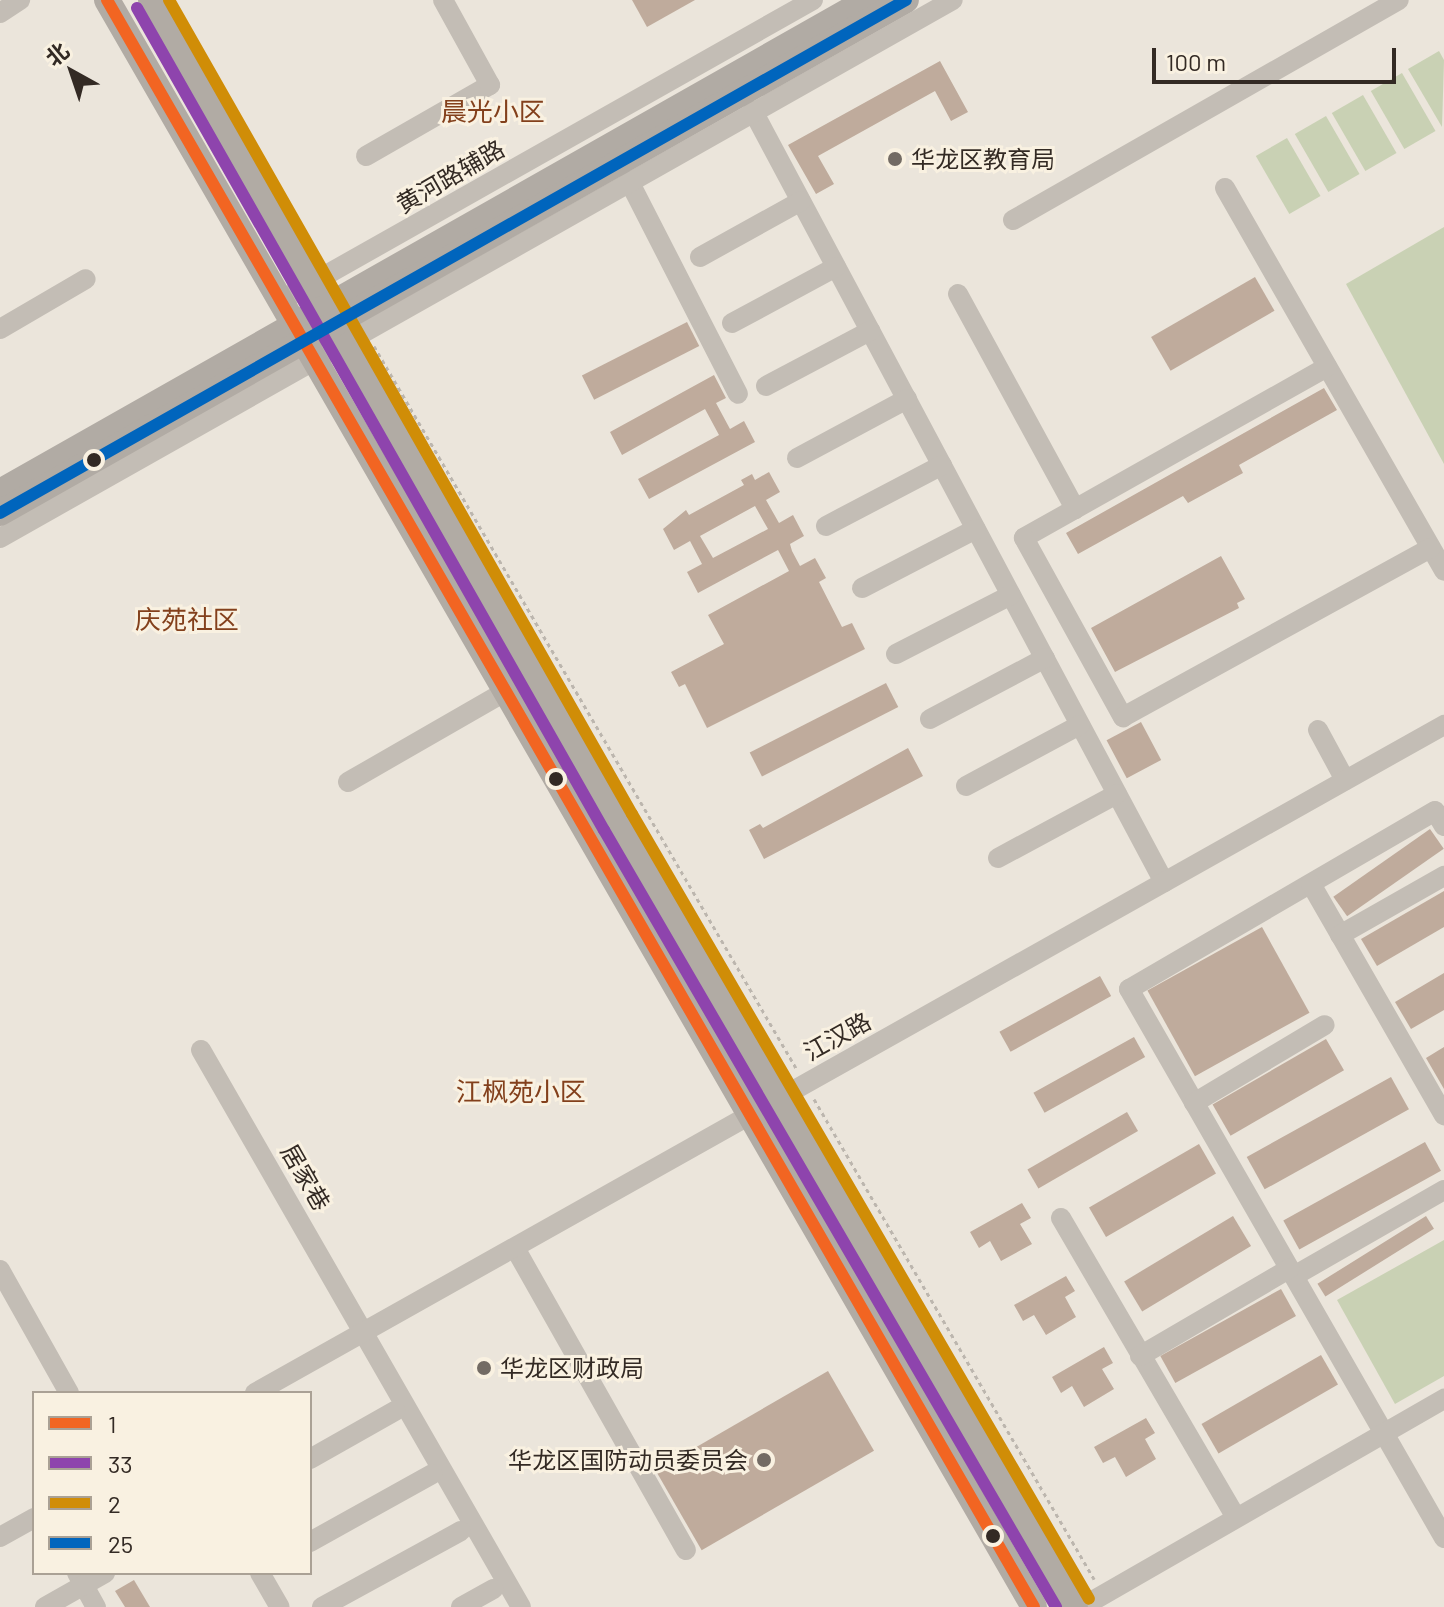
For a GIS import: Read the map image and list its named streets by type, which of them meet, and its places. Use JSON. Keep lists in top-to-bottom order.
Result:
{
  "streets": {
    "street": ["黄河路辅路", "江汉路", "居家巷"]
  },
  "crossings": [
    ["江汉路", "居家巷"]
  ],
  "districts": ["晨光小区", "庆苑社区", "江枫苑小区"],
  "places": ["华龙区教育局", "华龙区财政局", "华龙区国防动员委员会"],
  "lines": [
    "transit line 1",
    "transit line 2",
    "transit line 25",
    "transit line 33"
  ],
  "legend": [
    "1",
    "33",
    "2",
    "25"
  ],
  "scale_bar": "100 m",
  "north": "top left"
}
